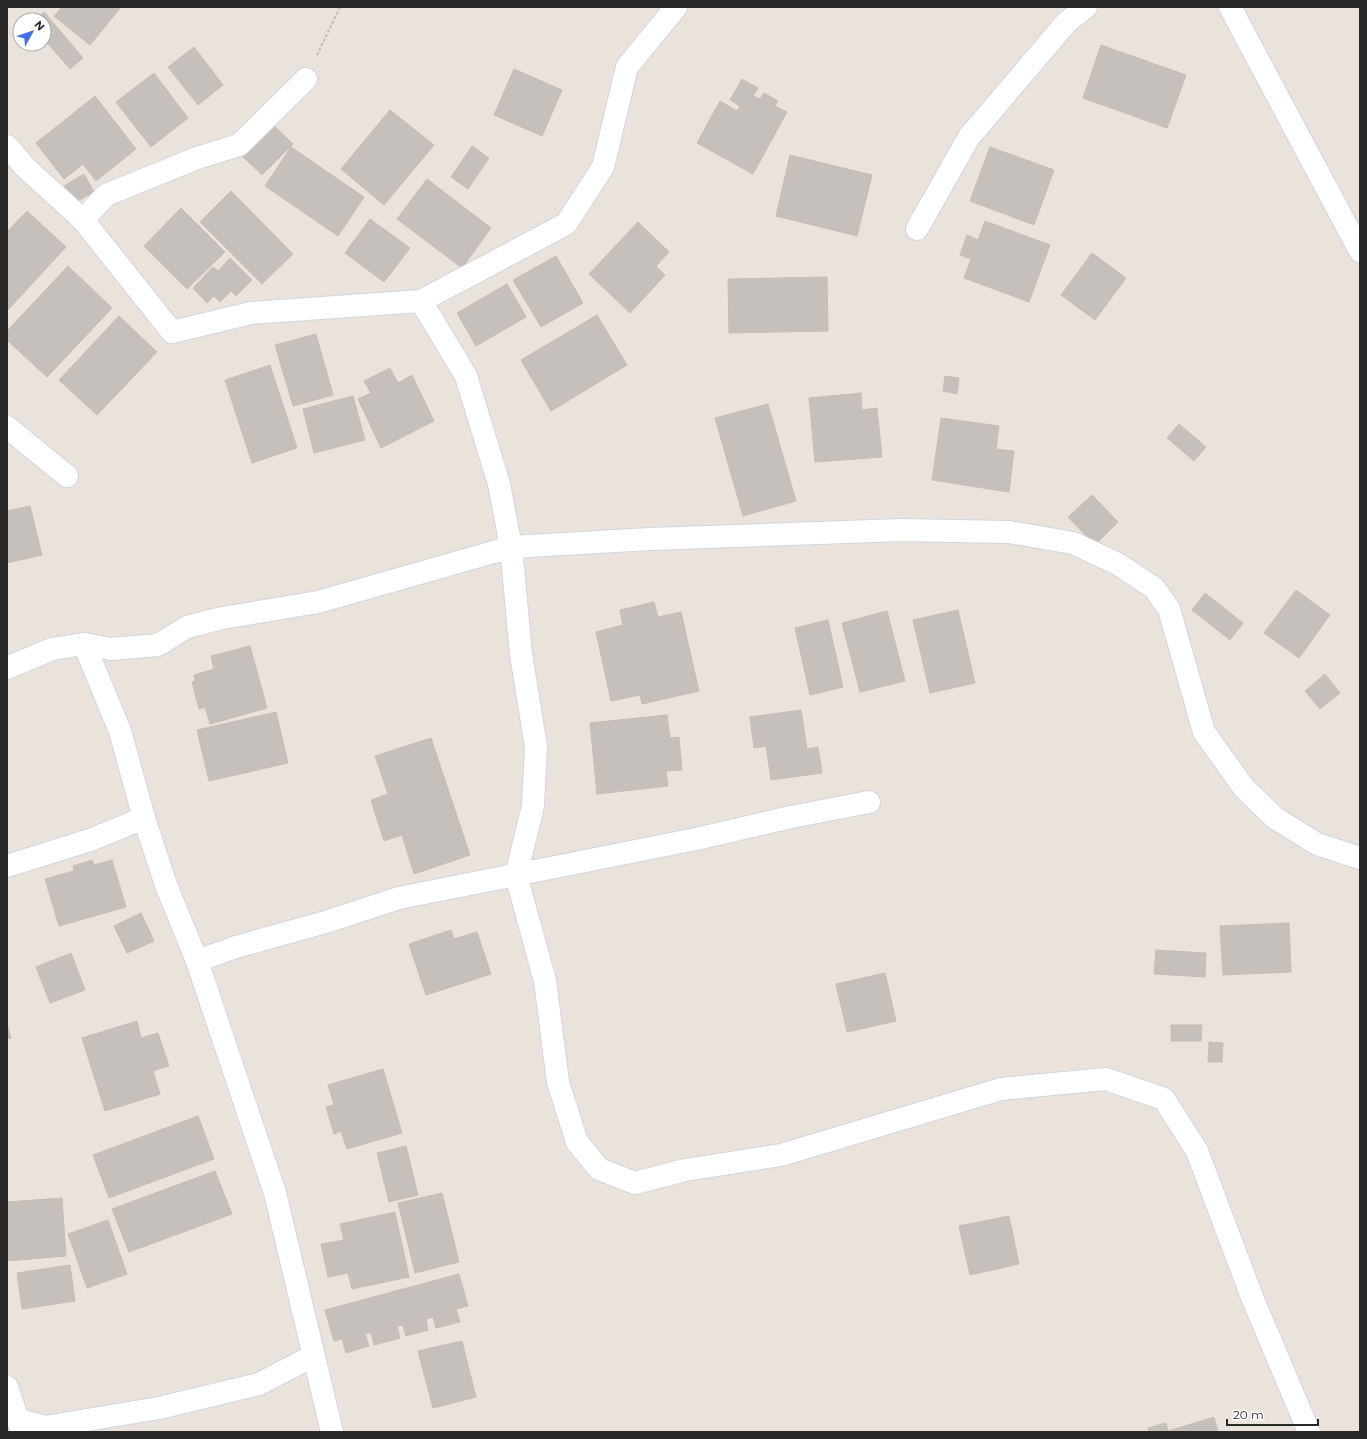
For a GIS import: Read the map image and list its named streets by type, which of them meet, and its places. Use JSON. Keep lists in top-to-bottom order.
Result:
{
  "scale_bar": "20 m",
  "north": "top right"
}
